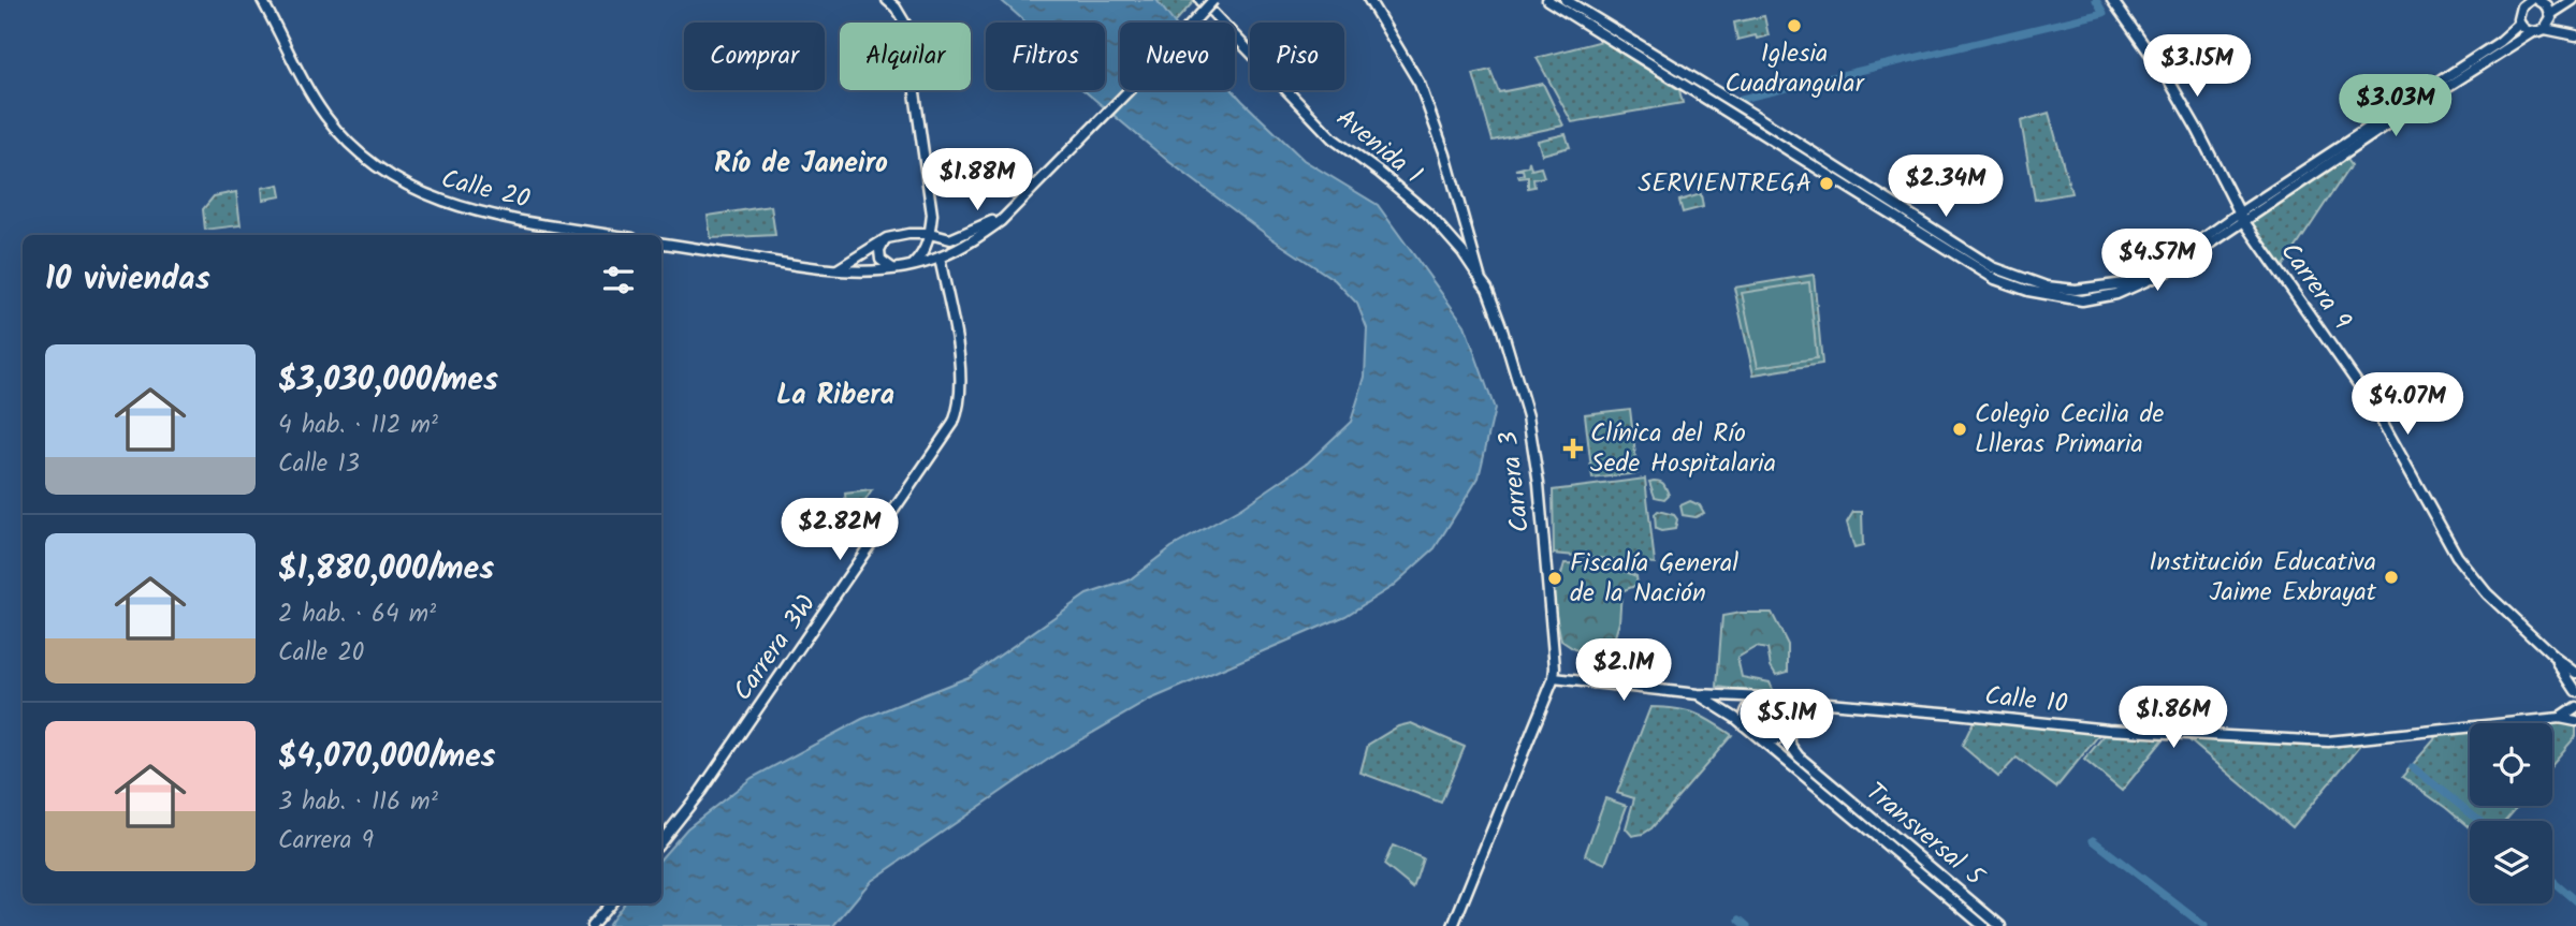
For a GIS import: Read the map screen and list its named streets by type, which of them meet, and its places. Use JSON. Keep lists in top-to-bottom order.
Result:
{
  "streets": {
    "street": [
      "Avenida 1",
      "Calle 20",
      "Carrera 9",
      "Carrera 3",
      "Carrera 3W",
      "Calle 10",
      "Transversal 5"
    ]
  },
  "crossings": [
    ["Avenida 1", "Carrera 3"],
    ["Carrera 3", "Calle 10"],
    ["Calle 10", "Transversal 5"]
  ],
  "districts": ["Río de Janeiro", "La Ribera"],
  "places": {
    "other": [
      "Iglesia Cuadrangular",
      "SERVIENTREGA",
      "Colegio Cecilia de Llleras Primaria",
      "Institución Educativa Jaime Exbrayat",
      "Fiscalía General de la Nación"
    ],
    "health": ["Clínica del Río Sede Hospitalaria"]
  },
  "page": {
    "chip": [
      "Comprar",
      "Alquilar",
      "Filtros",
      "Nuevo",
      "Piso"
    ],
    "price": [
      "$3.15M",
      "$3.03M",
      "$1.88M",
      "$2.34M",
      "$4.57M",
      "$4.07M",
      "$2.82M",
      "$2.1M",
      "$1.86M",
      "$5.1M"
    ],
    "heading": "10 viviendas",
    "list": [
      {
        "name": "$3,030,000/mes",
        "note": "4 hab. · 112 m² · Calle 13"
      },
      {
        "name": "$1,880,000/mes",
        "note": "2 hab. · 64 m² · Calle 20"
      },
      {
        "name": "$4,070,000/mes",
        "note": "3 hab. · 116 m² · Carrera 9"
      }
    ]
  }
}
